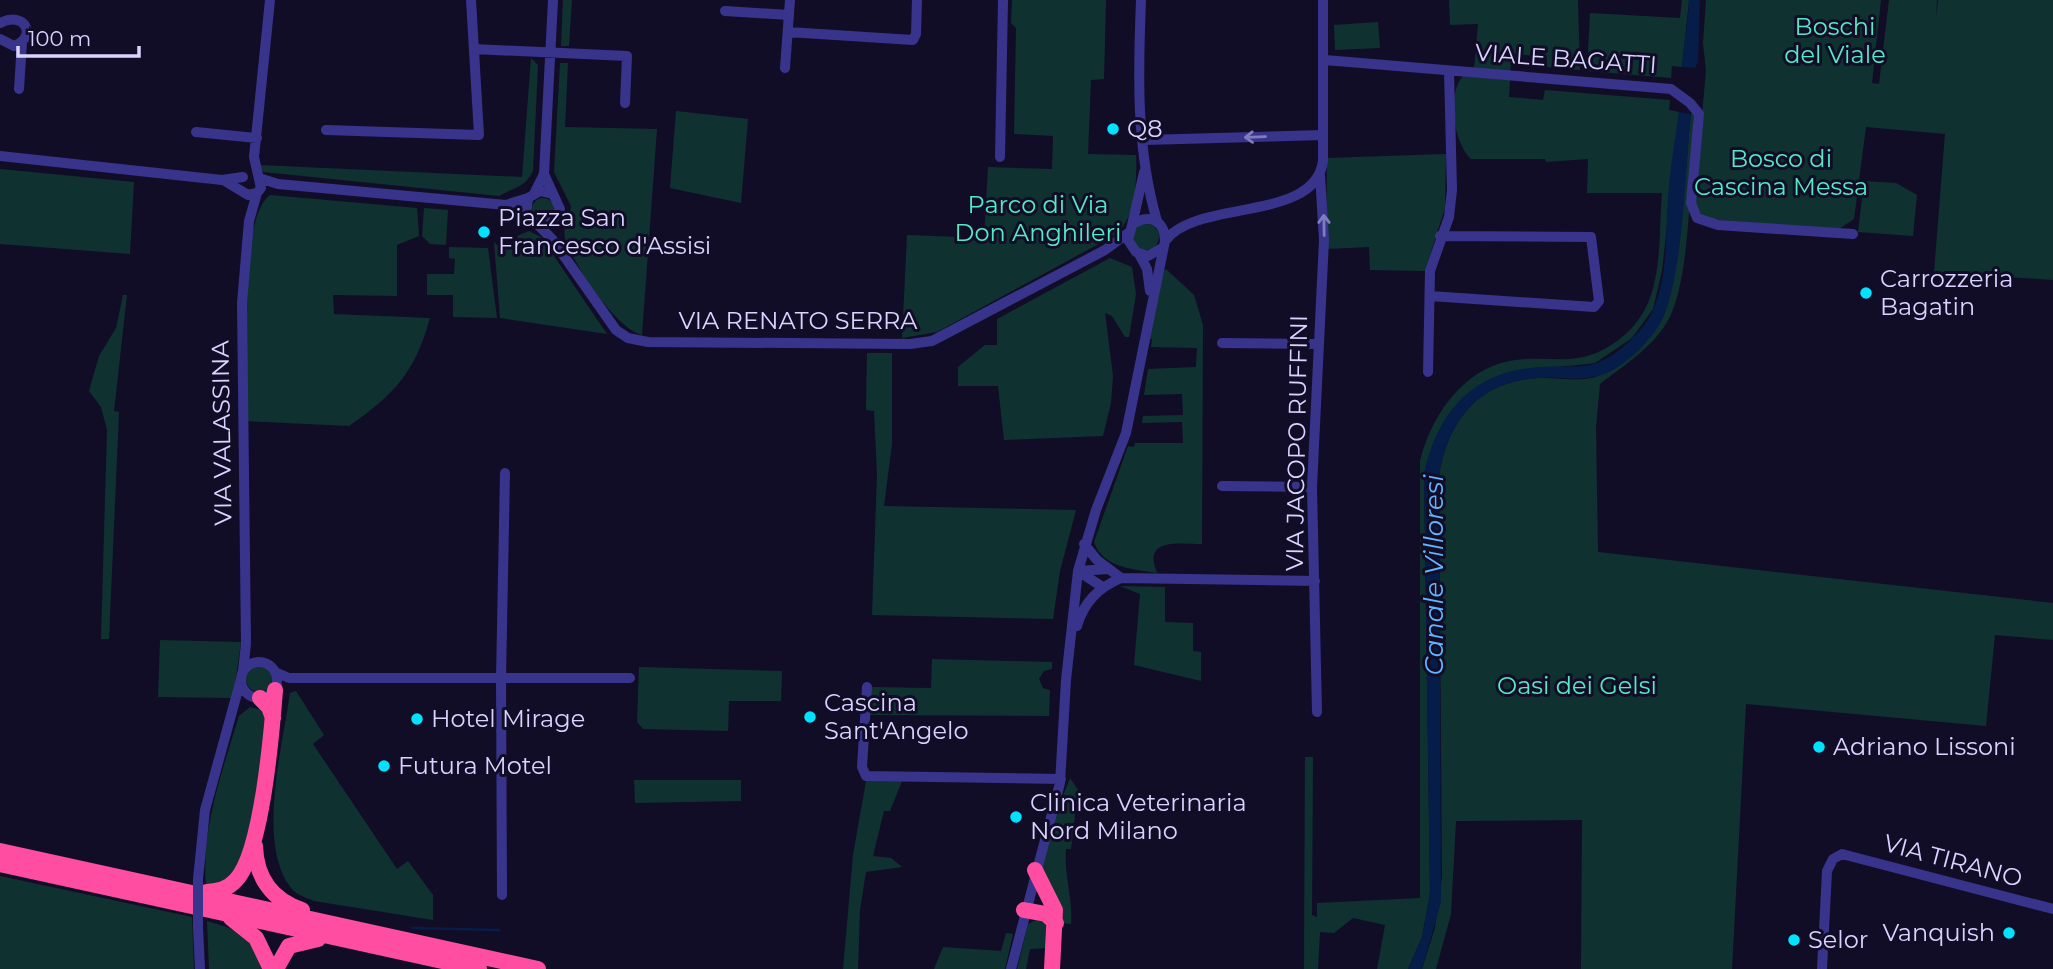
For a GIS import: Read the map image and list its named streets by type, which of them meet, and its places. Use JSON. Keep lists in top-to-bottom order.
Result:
{
  "streets": {
    "street": [
      "VIALE BAGATTI",
      "VIA RENATO SERRA",
      "VIA VALASSINA",
      "VIA JACOPO RUFFINI",
      "VIA TIRANO"
    ]
  },
  "crossings": [
    ["VIALE BAGATTI", "VIA JACOPO RUFFINI"]
  ],
  "water": ["Canale Villoresi"],
  "parks": [
    "Boschi del Viale",
    "Bosco di Cascina Messa",
    "Parco di Via Don Anghileri",
    "Oasi dei Gelsi"
  ],
  "places": [
    "Q8",
    "Piazza San Francesco d'Assisi",
    "Carrozzeria Bagatin",
    "Cascina Sant'Angelo",
    "Hotel Mirage",
    "Adriano Lissoni",
    "Futura Motel",
    "Clinica Veterinaria Nord Milano",
    "Vanquish",
    "Selor"
  ],
  "scale_bar": "100 m"
}
